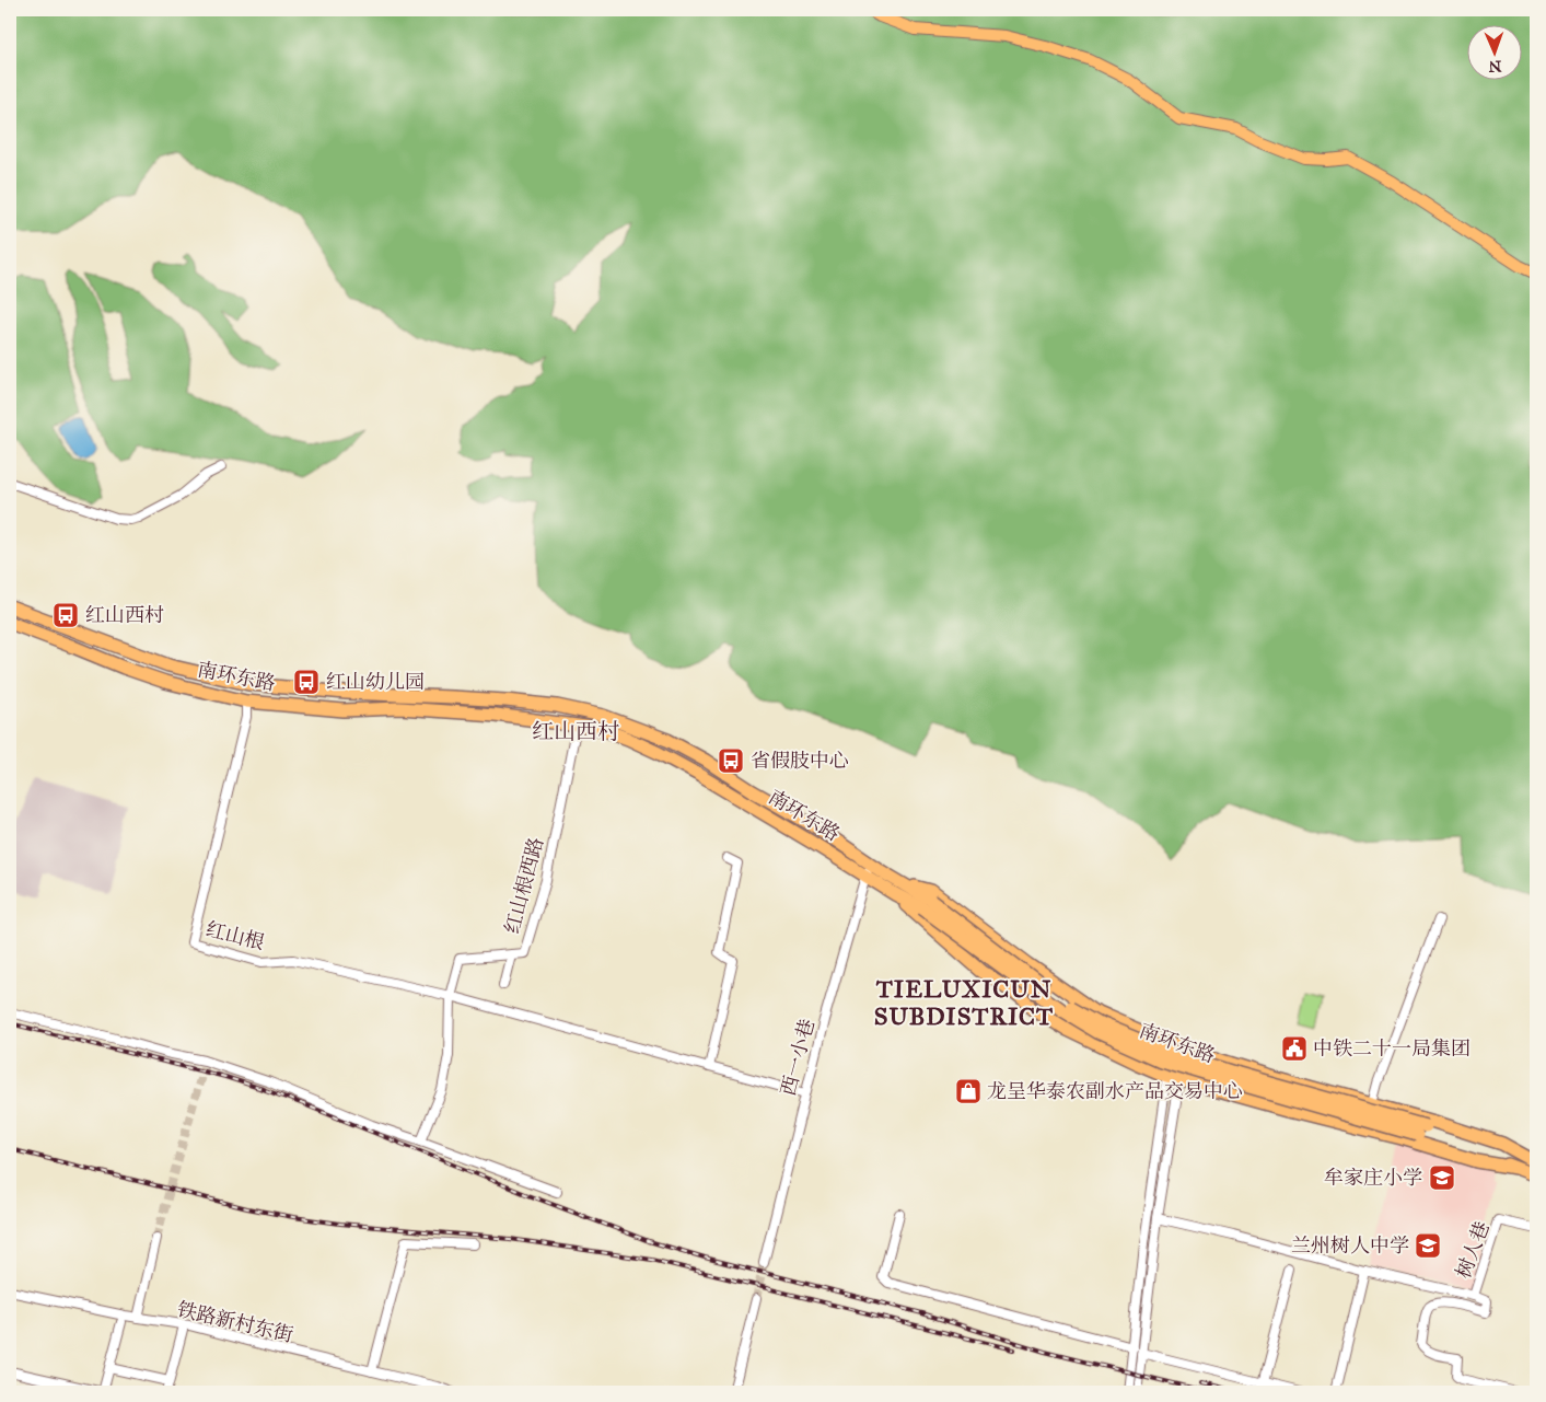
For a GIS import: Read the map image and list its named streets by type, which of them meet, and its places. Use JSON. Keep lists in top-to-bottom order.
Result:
{
  "streets": {
    "highway": ["南环东路"],
    "street": [
      "红山根西路",
      "红山根",
      "西一小巷",
      "树人巷",
      "铁路新村东街"
    ]
  },
  "crossings": [
    ["南环东路", "红山根西路"],
    ["南环东路", "红山根"],
    ["南环东路", "西一小巷"],
    ["红山根西路", "红山根"]
  ],
  "districts": ["红山西村", "TIELUXICUN SUBDISTRICT"],
  "places": {
    "bus stop": ["红山西村", "红山幼儿园", "省假肢中心"],
    "public building": ["中铁二十一局集团"],
    "shop": ["龙呈华泰农副水产品交易中心"],
    "school or university": ["牟家庄小学", "兰州树人中学"]
  },
  "north": "bottom"
}
